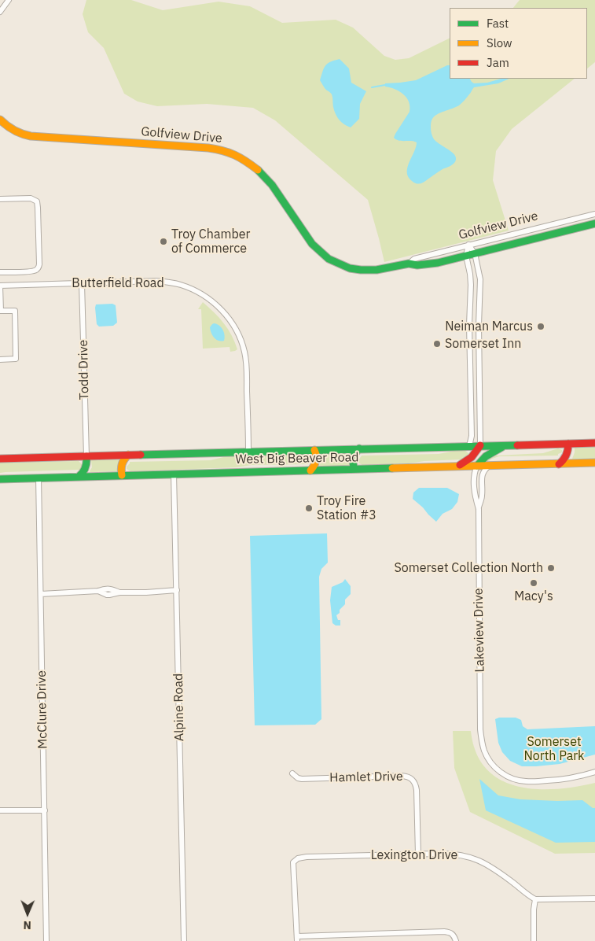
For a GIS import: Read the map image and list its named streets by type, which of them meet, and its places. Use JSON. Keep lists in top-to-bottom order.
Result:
{
  "streets": {
    "main road": ["Golfview Drive", "West Big Beaver Road"],
    "street": [
      "Butterfield Road",
      "Todd Drive",
      "Lakeview Drive",
      "Alpine Road",
      "McClure Drive",
      "Hamlet Drive",
      "Lexington Drive"
    ]
  },
  "crossings": [
    ["Butterfield Road", "Todd Drive"],
    ["Butterfield Road", "West Big Beaver Road"],
    ["Todd Drive", "West Big Beaver Road"],
    ["West Big Beaver Road", "Lakeview Drive"],
    ["West Big Beaver Road", "Alpine Road"],
    ["West Big Beaver Road", "McClure Drive"],
    ["Hamlet Drive", "Lexington Drive"]
  ],
  "parks": ["Somerset North Park"],
  "places": [
    "Troy Chamber of Commerce",
    "Neiman Marcus",
    "Somerset Inn",
    "Troy Fire Station #3",
    "Somerset Collection North",
    "Macy's"
  ],
  "legend": ["Fast", "Slow", "Jam"],
  "north": "bottom"
}
